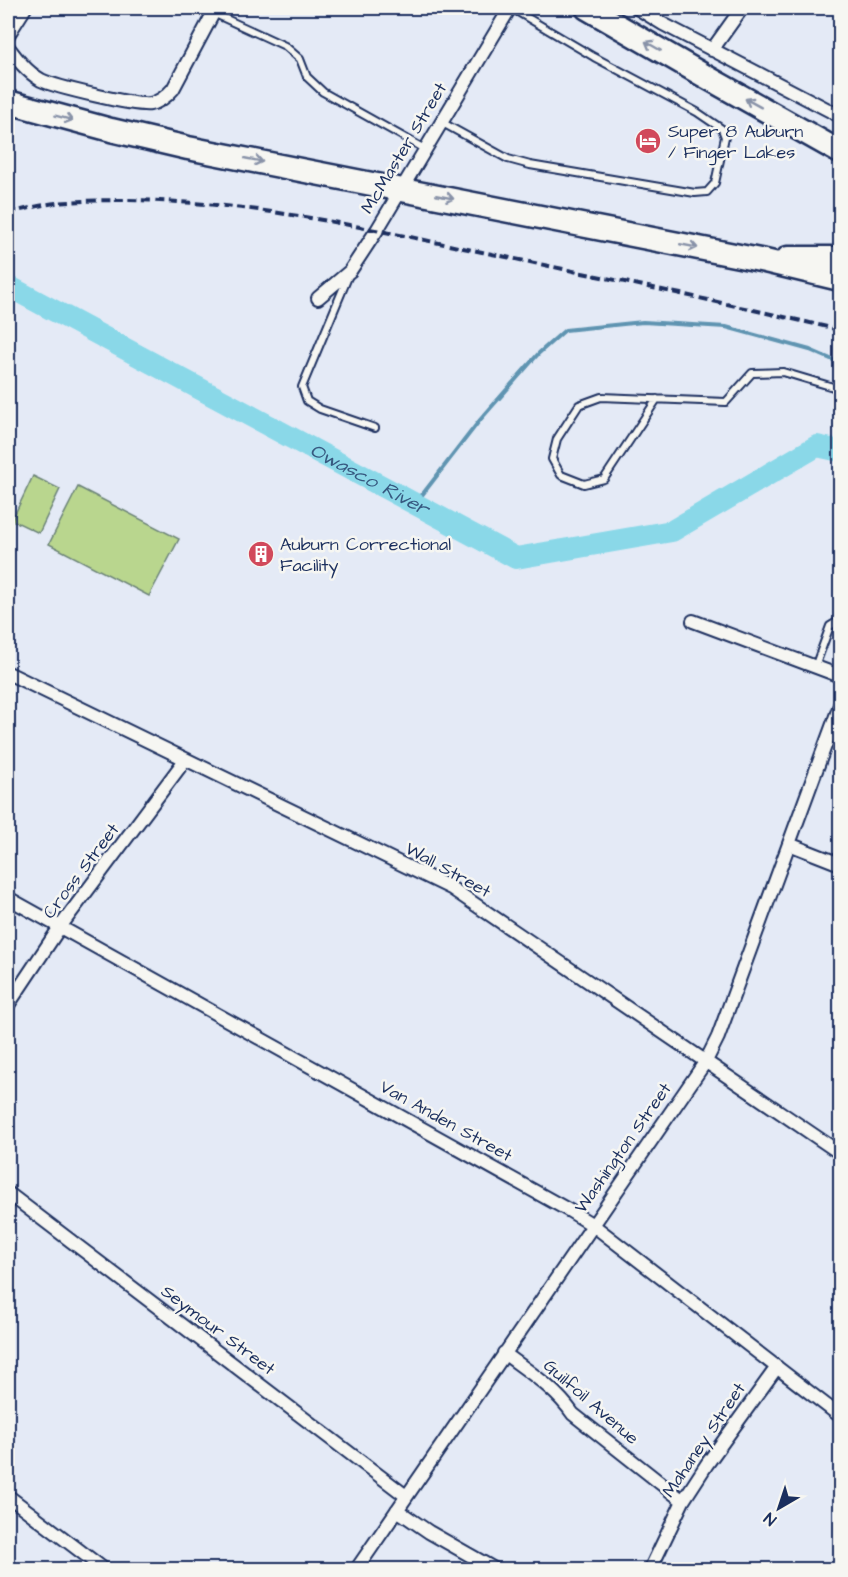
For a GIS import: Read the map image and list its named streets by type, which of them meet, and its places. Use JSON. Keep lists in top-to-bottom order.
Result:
{
  "streets": {
    "street": [
      "McMaster Street",
      "Wall Street",
      "Cross Street",
      "Van Anden Street",
      "Washington Street",
      "Seymour Street",
      "Guilfoil Avenue",
      "Mahaney Street"
    ]
  },
  "crossings": [
    ["Wall Street", "Cross Street"],
    ["Wall Street", "Washington Street"],
    ["Cross Street", "Van Anden Street"],
    ["Van Anden Street", "Washington Street"],
    ["Van Anden Street", "Mahaney Street"],
    ["Washington Street", "Seymour Street"],
    ["Washington Street", "Guilfoil Avenue"],
    ["Guilfoil Avenue", "Mahaney Street"]
  ],
  "water": ["Owasco River"],
  "places": {
    "hotel": ["Super 8 Auburn / Finger Lakes"],
    "building": ["Auburn Correctional Facility"]
  },
  "north": "bottom left"
}
